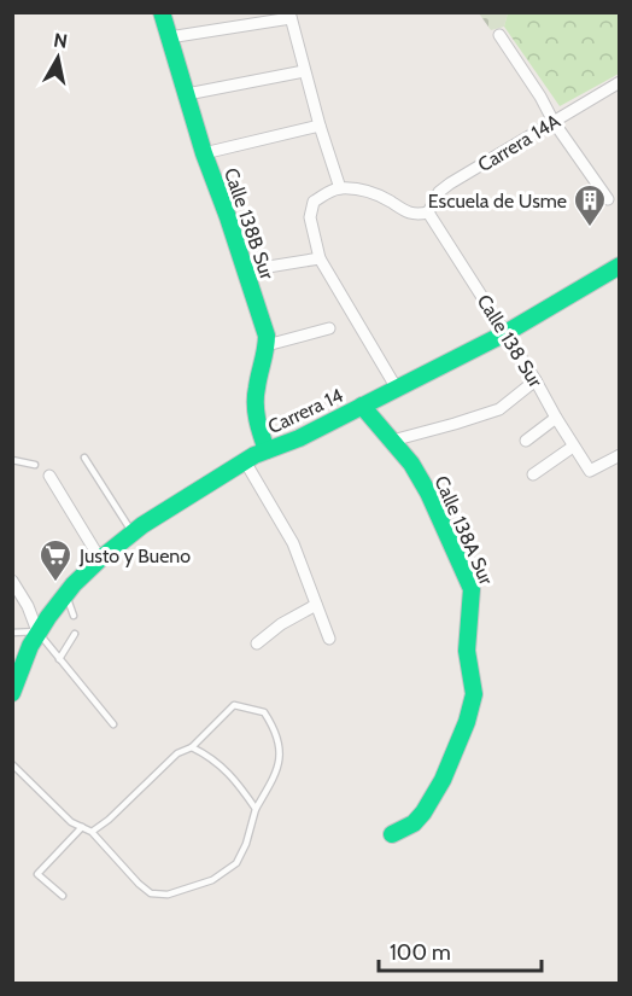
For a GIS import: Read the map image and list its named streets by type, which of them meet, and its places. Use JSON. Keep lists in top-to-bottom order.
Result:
{
  "streets": {
    "street": [
      "Carrera 14A",
      "Calle 138B Sur",
      "Calle 138 Sur",
      "Carrera 14",
      "Calle 138A Sur"
    ]
  },
  "crossings": [
    ["Carrera 14A", "Calle 138 Sur"],
    ["Calle 138B Sur", "Carrera 14"],
    ["Calle 138 Sur", "Carrera 14"],
    ["Carrera 14", "Calle 138A Sur"]
  ],
  "places": {
    "building": ["Escuela de Usme"],
    "supermarket": ["Justo y Bueno"]
  },
  "scale_bar": "100 m",
  "north": "top"
}
